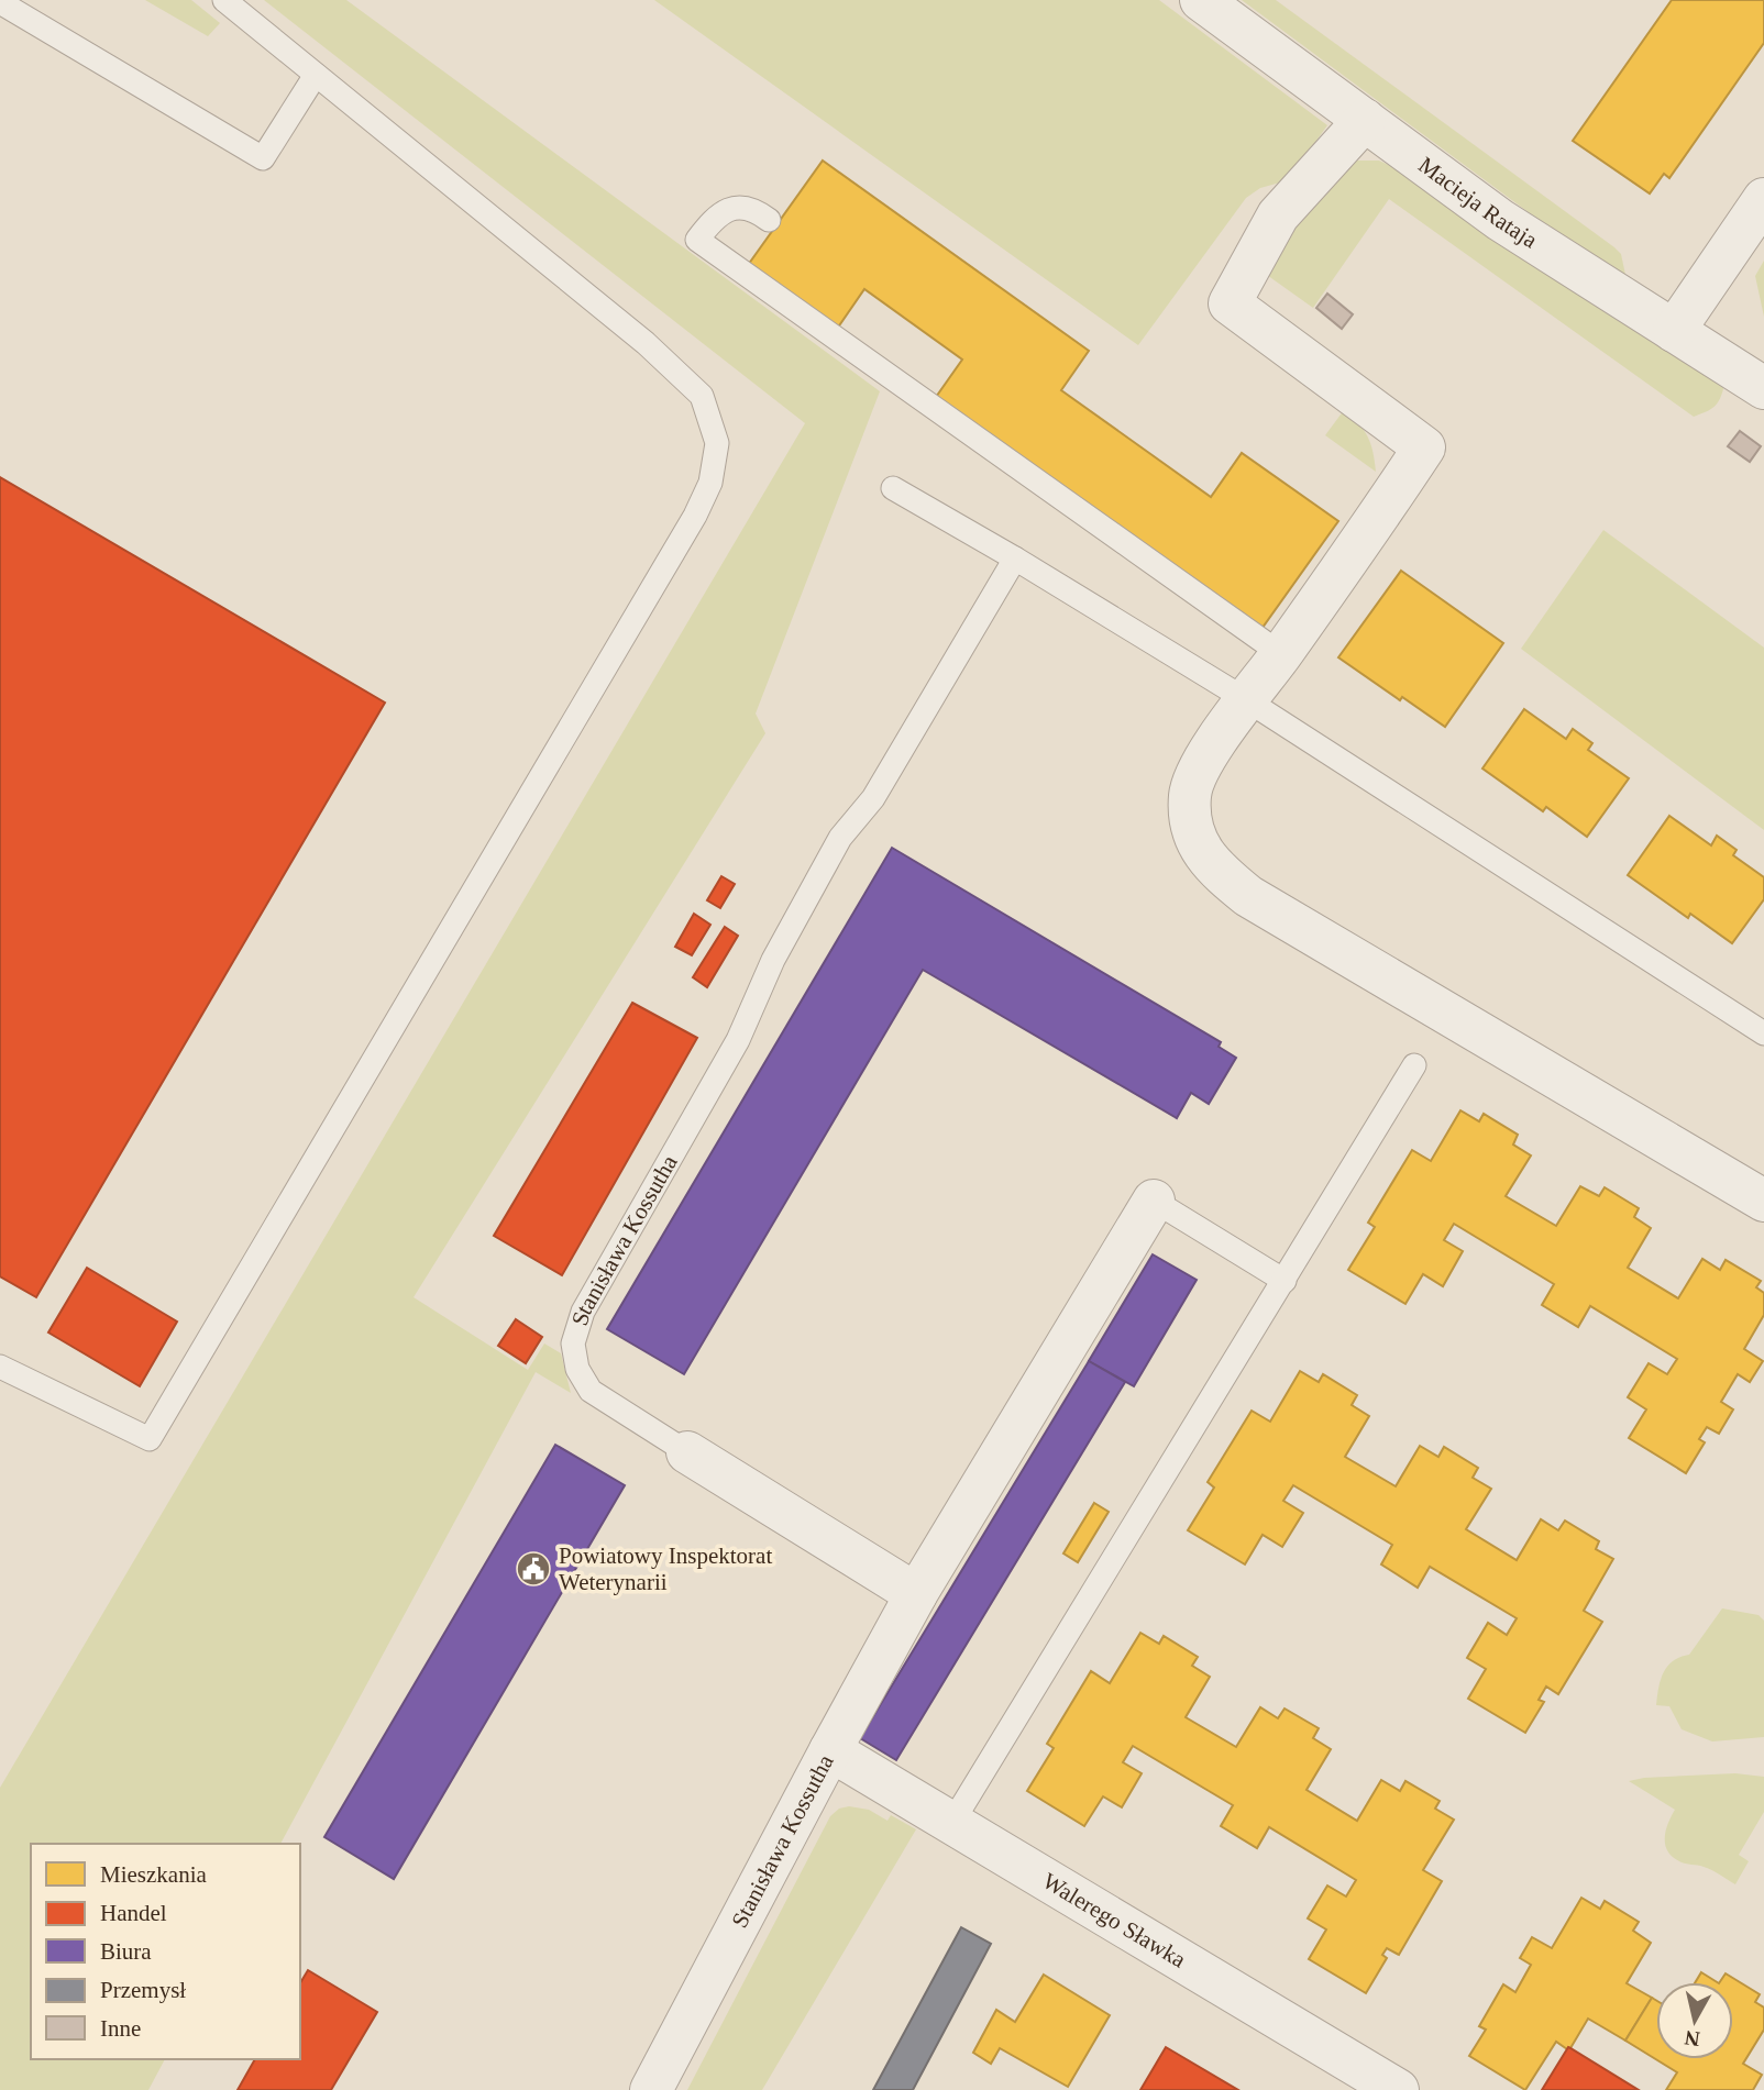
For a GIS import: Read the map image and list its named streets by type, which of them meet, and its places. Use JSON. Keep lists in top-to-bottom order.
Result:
{
  "streets": {
    "street": ["Macieja Rataja", "Stanisława Kossutha", "Walerego Sławka"]
  },
  "crossings": [
    ["Stanisława Kossutha", "Walerego Sławka"]
  ],
  "places": {
    "public building": ["Powiatowy Inspektorat Weterynarii"]
  },
  "legend": [
    "Mieszkania",
    "Handel",
    "Biura",
    "Przemysł",
    "Inne"
  ],
  "north": "bottom"
}
